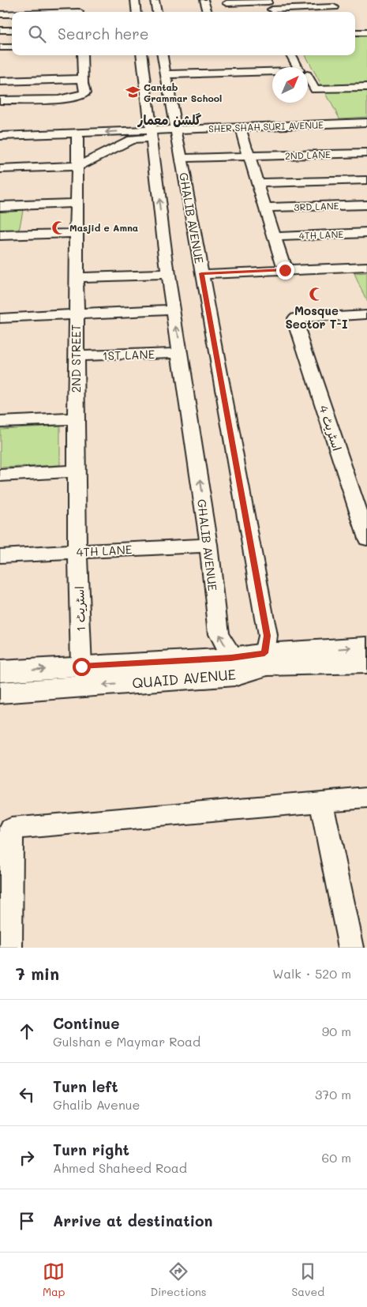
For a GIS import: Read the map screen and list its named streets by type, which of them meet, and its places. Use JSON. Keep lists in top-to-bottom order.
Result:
{
  "streets": {
    "main road": ["QUAID AVENUE"],
    "street": [
      "SHER SHAH SURI AVENUE",
      "2ND LANE",
      "3RD LANE",
      "GHALIB AVENUE",
      "4TH LANE",
      "1ST LANE",
      "2ND STREET",
      "اسٹریٹ 4",
      "اسٹریٹ 1"
    ]
  },
  "crossings": [
    ["SHER SHAH SURI AVENUE", "GHALIB AVENUE"],
    ["GHALIB AVENUE", "4TH LANE"],
    ["GHALIB AVENUE", "1ST LANE"],
    ["GHALIB AVENUE", "QUAID AVENUE"],
    ["4TH LANE", "2ND STREET"],
    ["4TH LANE", "اسٹریٹ 1"],
    ["1ST LANE", "2ND STREET"],
    ["2ND STREET", "اسٹریٹ 1"]
  ],
  "districts": ["گلشن معمار"],
  "places": {
    "school or university": ["Cantab Grammar School"],
    "mosque": ["Masjid e Amna", "Mosque Sector T-I"]
  },
  "north": "top right",
  "page": {
    "search": "Search here",
    "heading": ["7 min", "Walk · 520 m"],
    "list": [
      ["Continue", "Gulshan e Maymar Road", "90 m"],
      ["Turn left", "Ghalib Avenue", "370 m"],
      ["Turn right", "Ahmed Shaheed Road", "60 m"],
      "Arrive at destination"
    ],
    "nav": ["Map", "Directions", "Saved"]
  }
}
